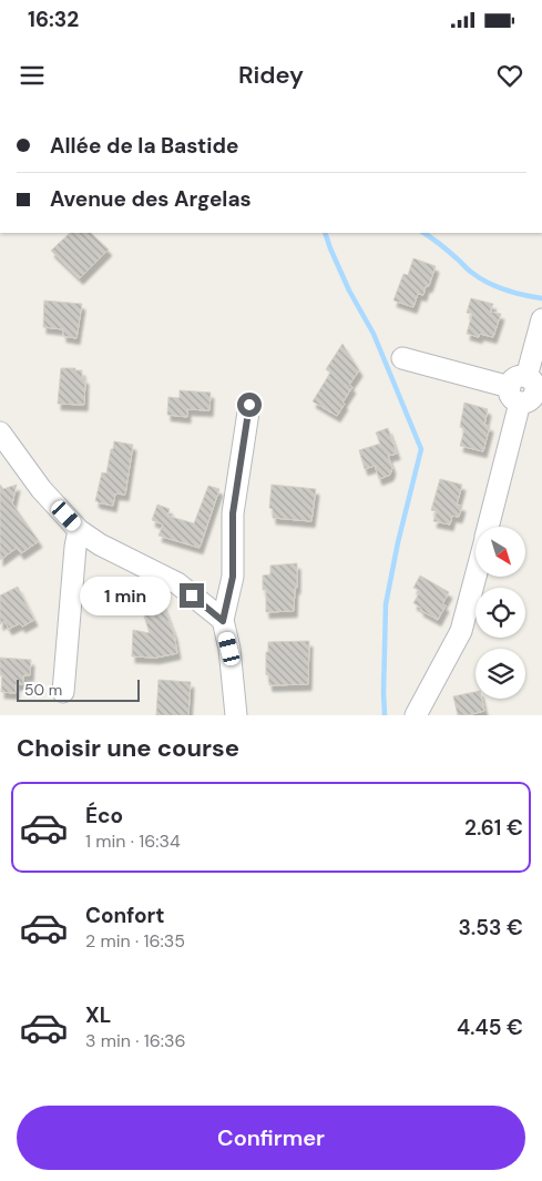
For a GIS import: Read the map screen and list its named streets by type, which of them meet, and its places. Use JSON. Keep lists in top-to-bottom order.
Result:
{
  "scale_bar": "50 m",
  "north": "bottom right",
  "page": {
    "status": "16:32",
    "header": "Ridey",
    "banner": ["Allée de la Bastide", "Avenue des Argelas"],
    "bubble": "1 min",
    "scale": "50 m",
    "heading": "Choisir une course",
    "list": [
      {
        "name": "Éco",
        "note": "1 min · 16:34",
        "value": "2.61 €"
      },
      {
        "name": "Confort",
        "note": "2 min · 16:35",
        "value": "3.53 €"
      },
      {
        "name": "XL",
        "note": "3 min · 16:36",
        "value": "4.45 €"
      }
    ],
    "buttons": "Confirmer"
  }
}
